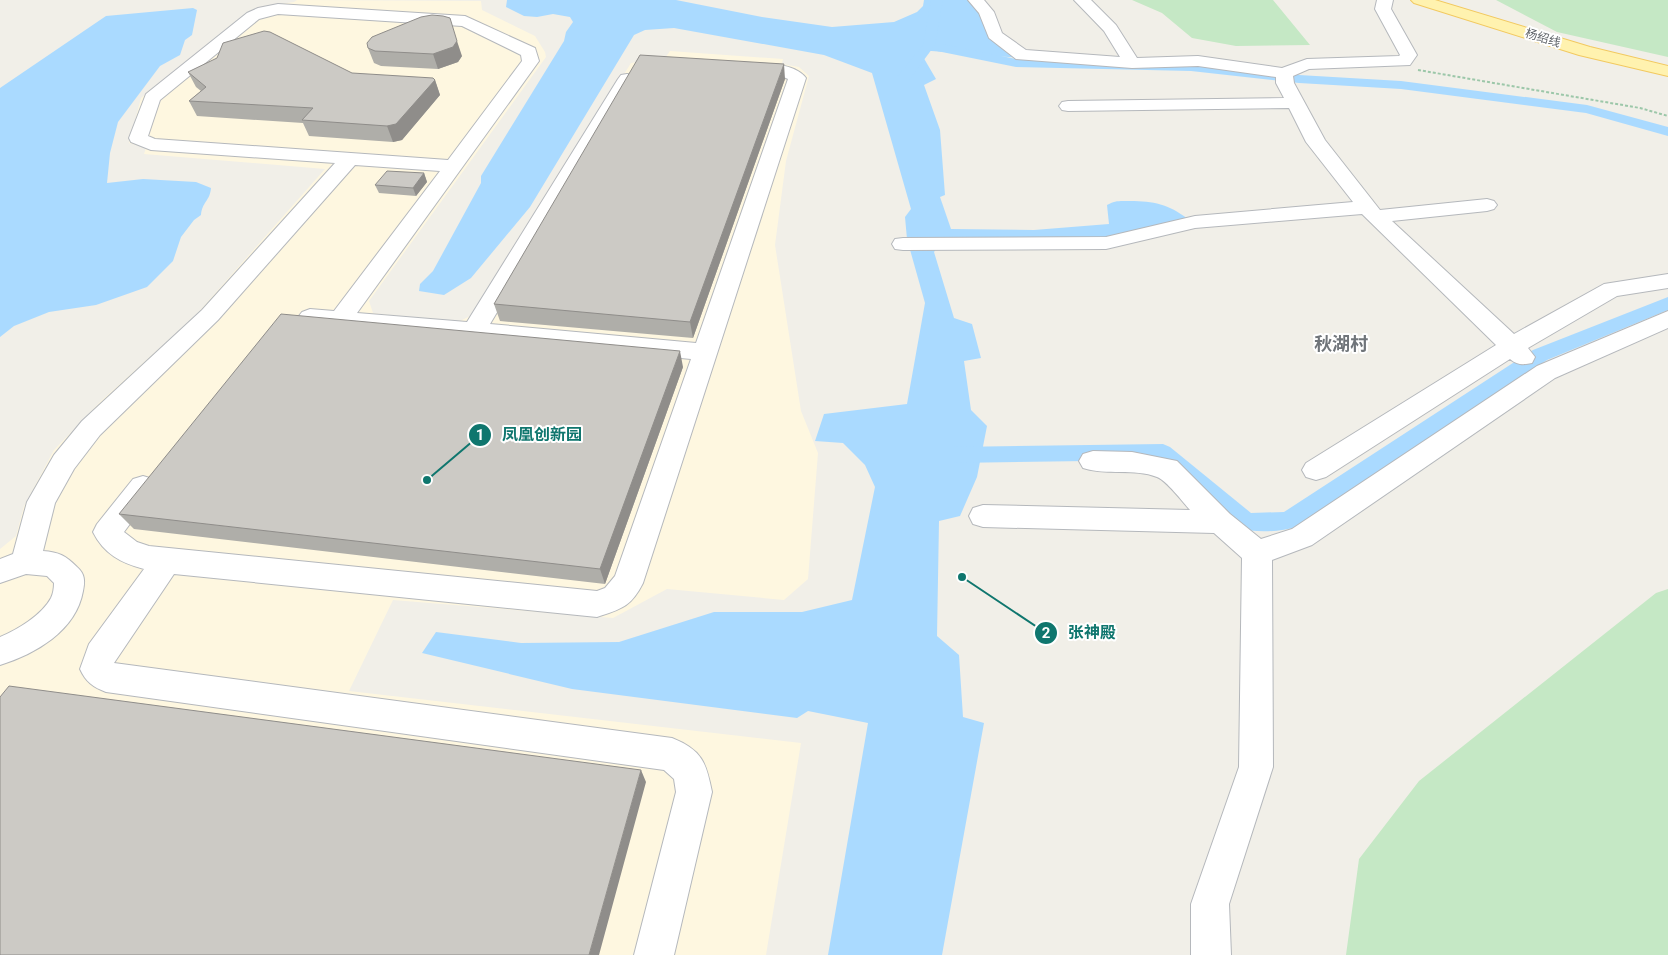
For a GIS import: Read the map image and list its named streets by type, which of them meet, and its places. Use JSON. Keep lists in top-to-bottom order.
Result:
{
  "streets": {
    "main road": ["杨绍线"]
  },
  "districts": ["秋湖村"],
  "places": ["凤凰创新园", "张神殿"]
}
